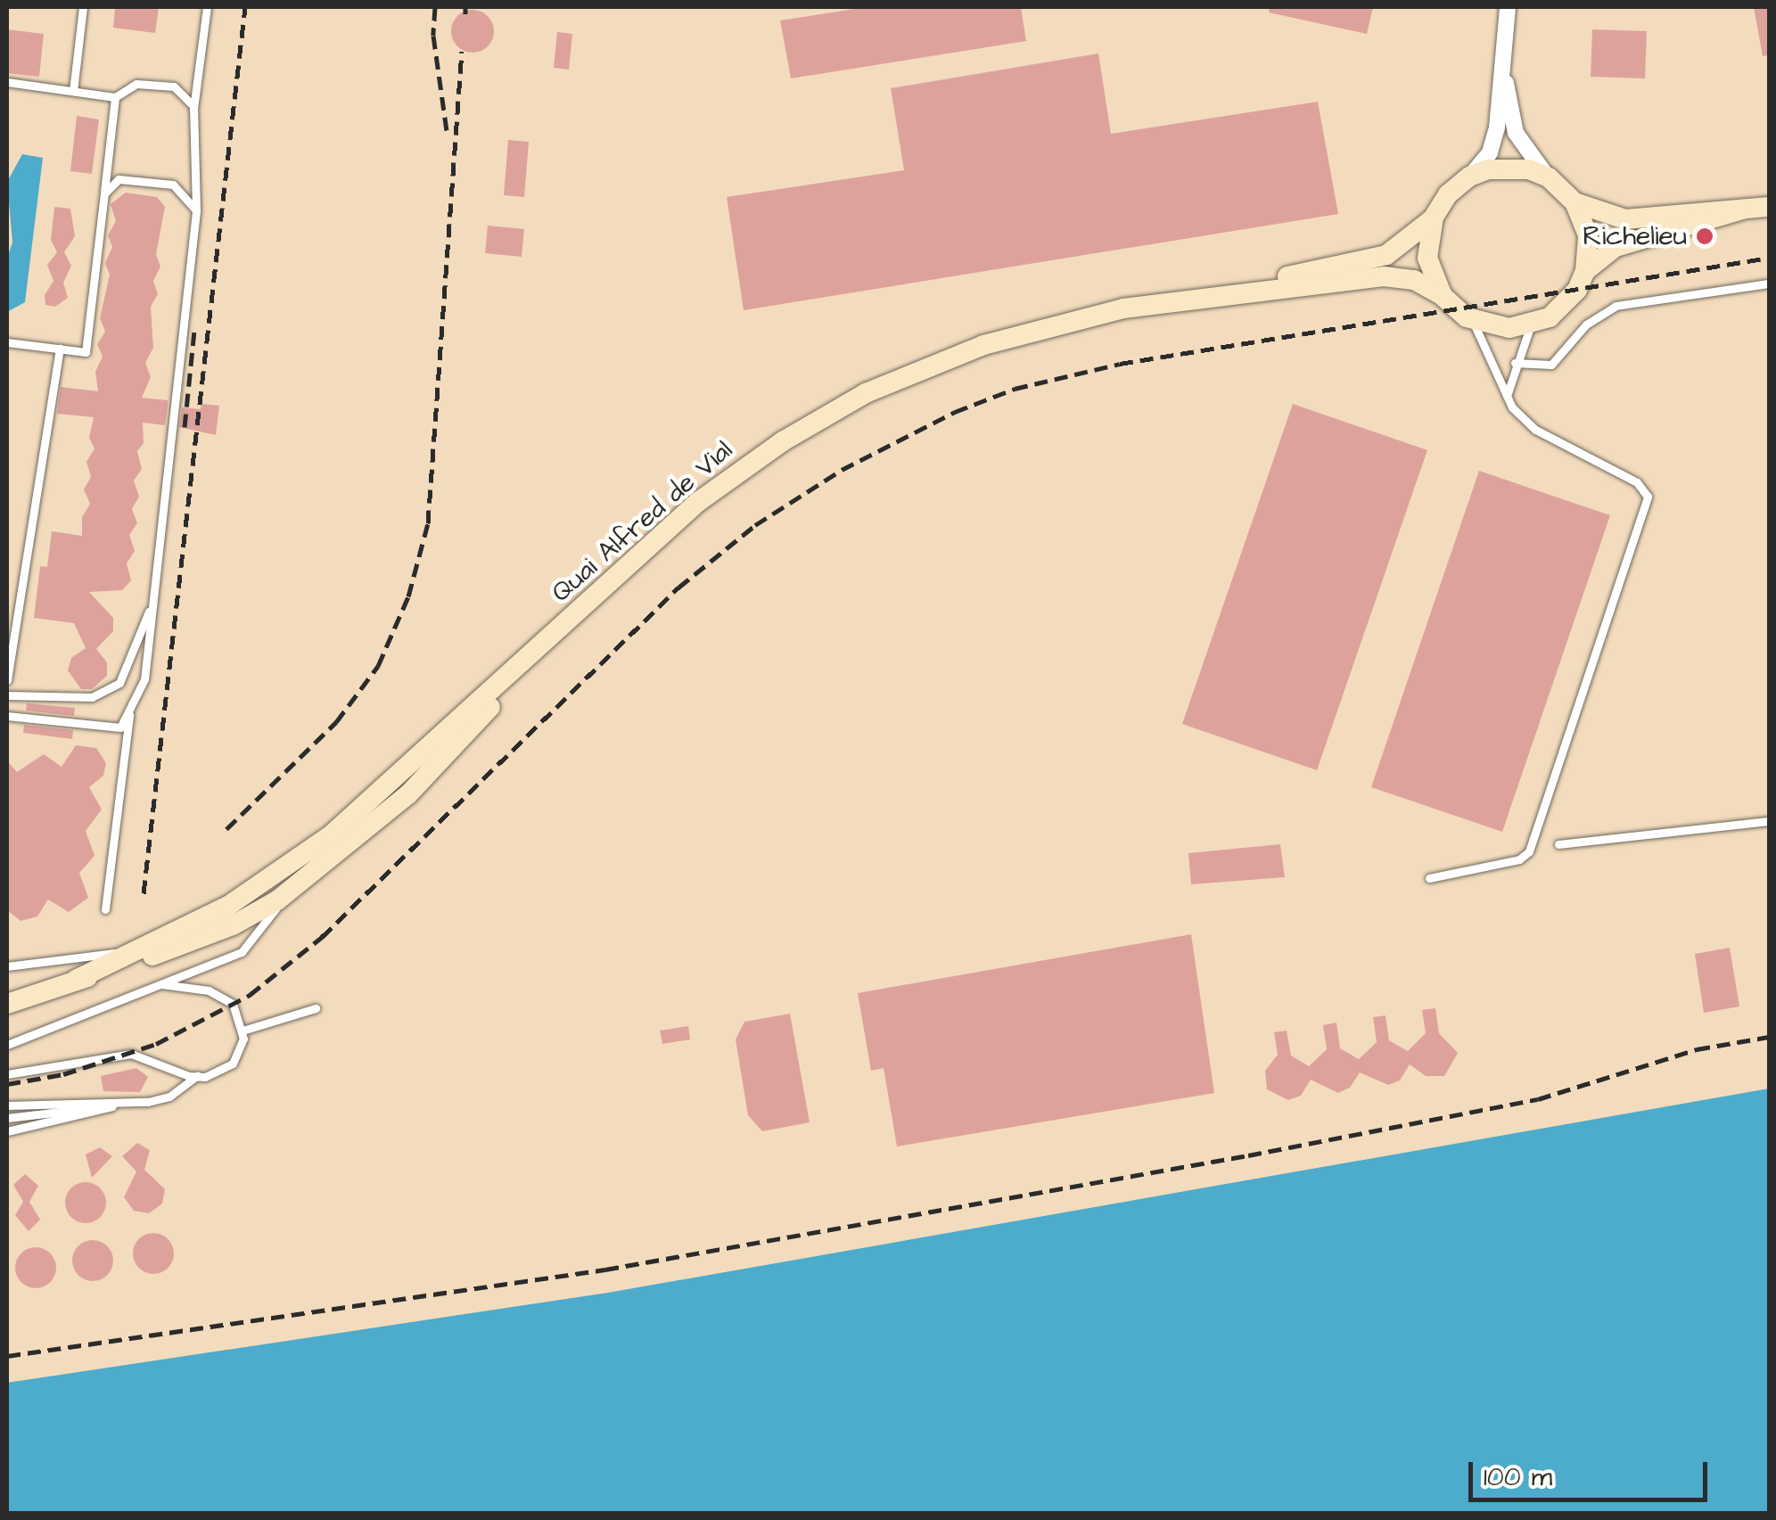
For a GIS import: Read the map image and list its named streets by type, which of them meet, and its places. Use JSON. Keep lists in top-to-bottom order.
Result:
{
  "streets": {
    "main road": ["Quai Alfred de Vial"]
  },
  "places": ["Richelieu"],
  "scale_bar": "100 m"
}
